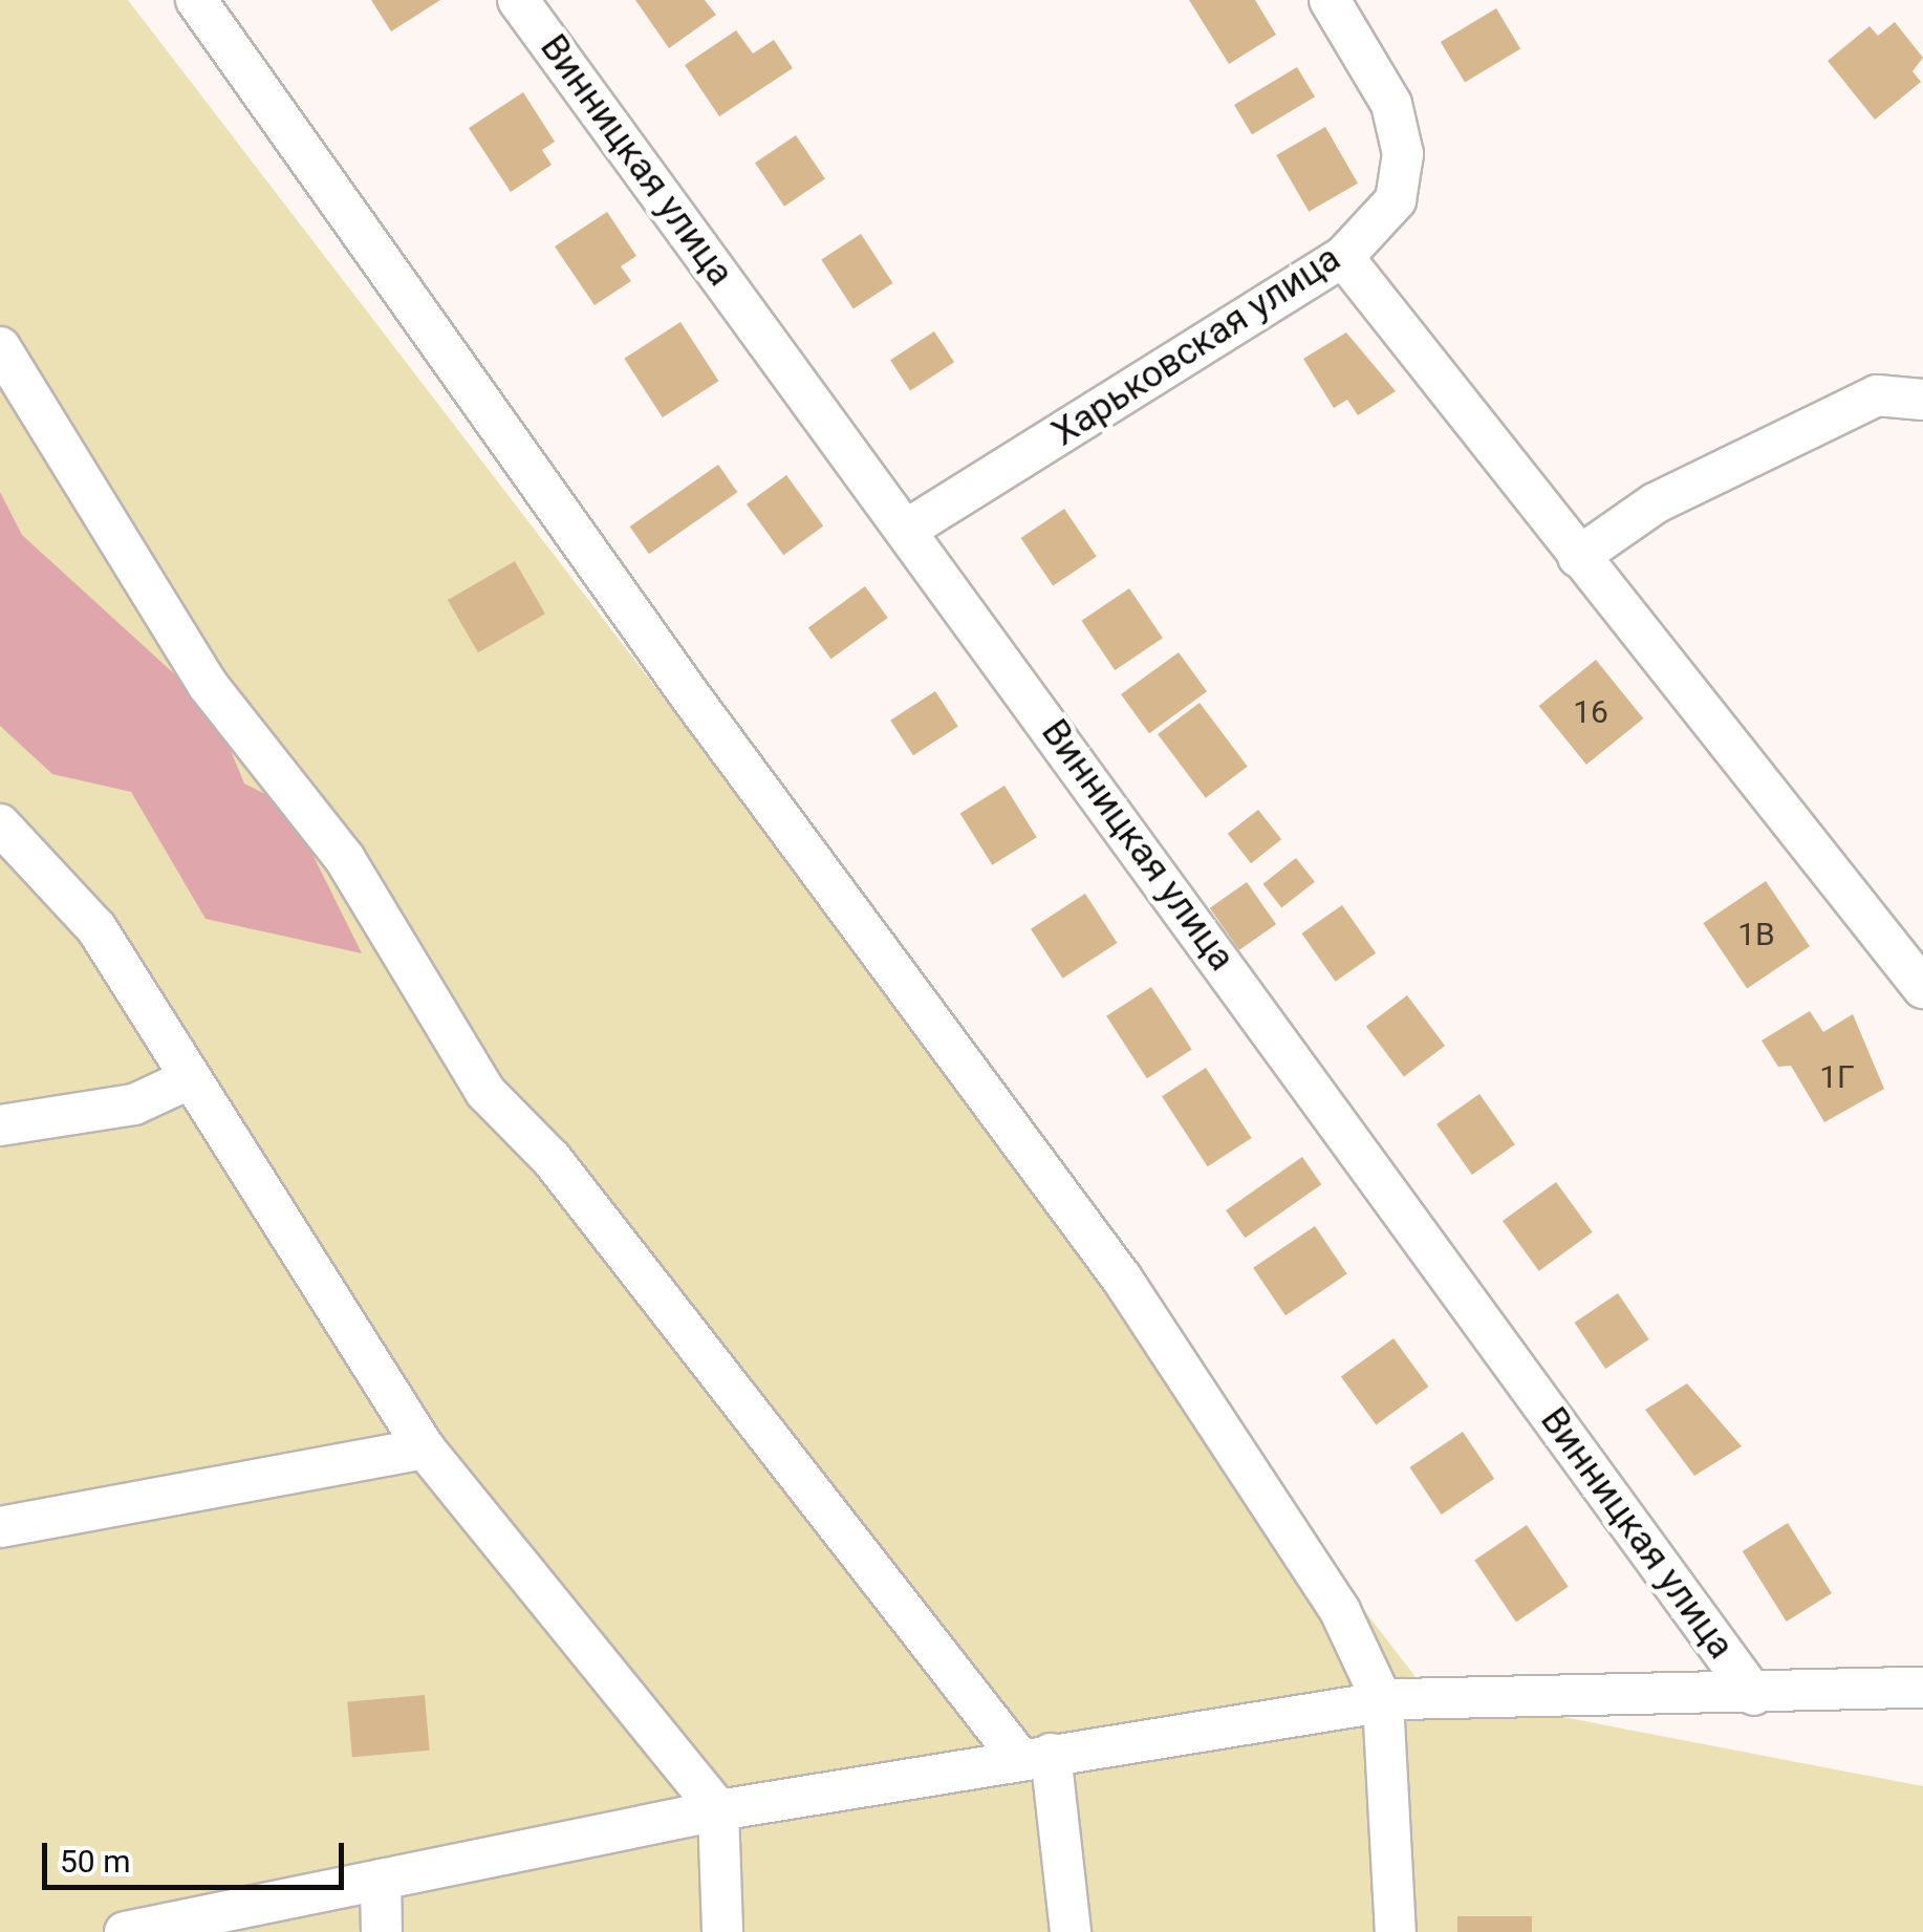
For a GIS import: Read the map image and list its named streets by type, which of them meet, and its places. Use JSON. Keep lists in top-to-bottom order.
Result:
{
  "streets": {
    "street": ["Винницкая улица", "Харьковская улица"]
  },
  "crossings": [
    ["Винницкая улица", "Харьковская улица"]
  ],
  "house_numbers": ["16", "1В", "1Г"],
  "scale_bar": "50 m"
}
